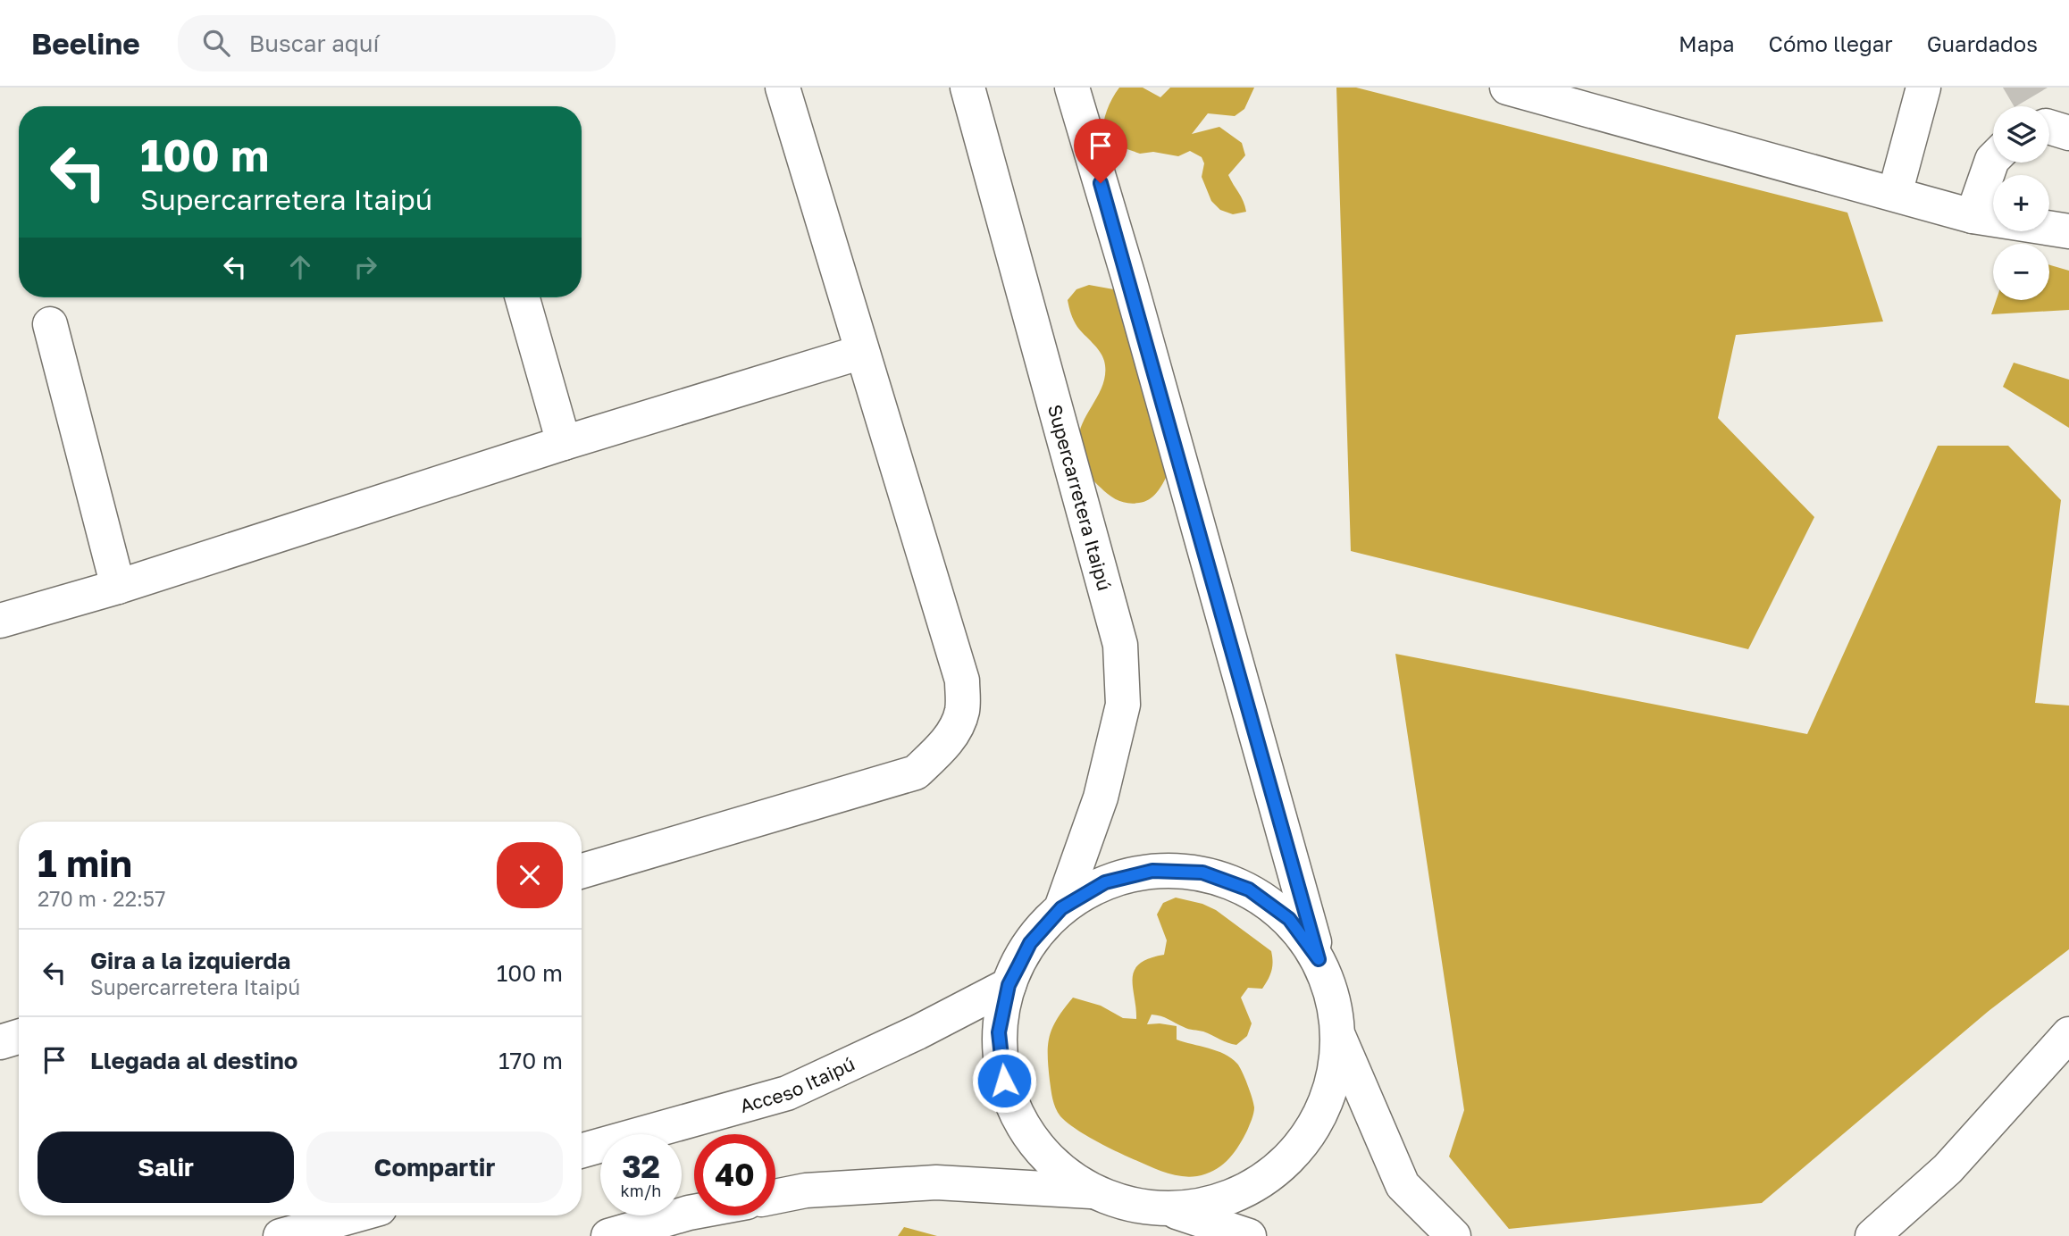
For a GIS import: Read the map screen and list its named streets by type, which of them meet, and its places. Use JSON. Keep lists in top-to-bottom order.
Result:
{
  "streets": {
    "street": ["Supercarretera Itaipú", "Acceso Itaipú"]
  },
  "crossings": [
    ["Supercarretera Itaipú", "Acceso Itaipú"]
  ],
  "page": {
    "header": "Beeline",
    "search": "Buscar aquí",
    "nav": ["Mapa", "Cómo llegar", "Guardados"],
    "map_buttons": ["+", "−"],
    "turn": ["100 m", "Supercarretera Itaipú"],
    "heading": ["1 min", "270 m · 22:57"],
    "list": [
      {
        "name": "Gira a la izquierda",
        "note": "Supercarretera Itaipú",
        "value": "100 m"
      },
      {
        "name": "Llegada al destino",
        "value": "170 m"
      }
    ],
    "buttons": ["Salir", "Compartir"],
    "speed": "32 km/h",
    "limit": "40"
  }
}
